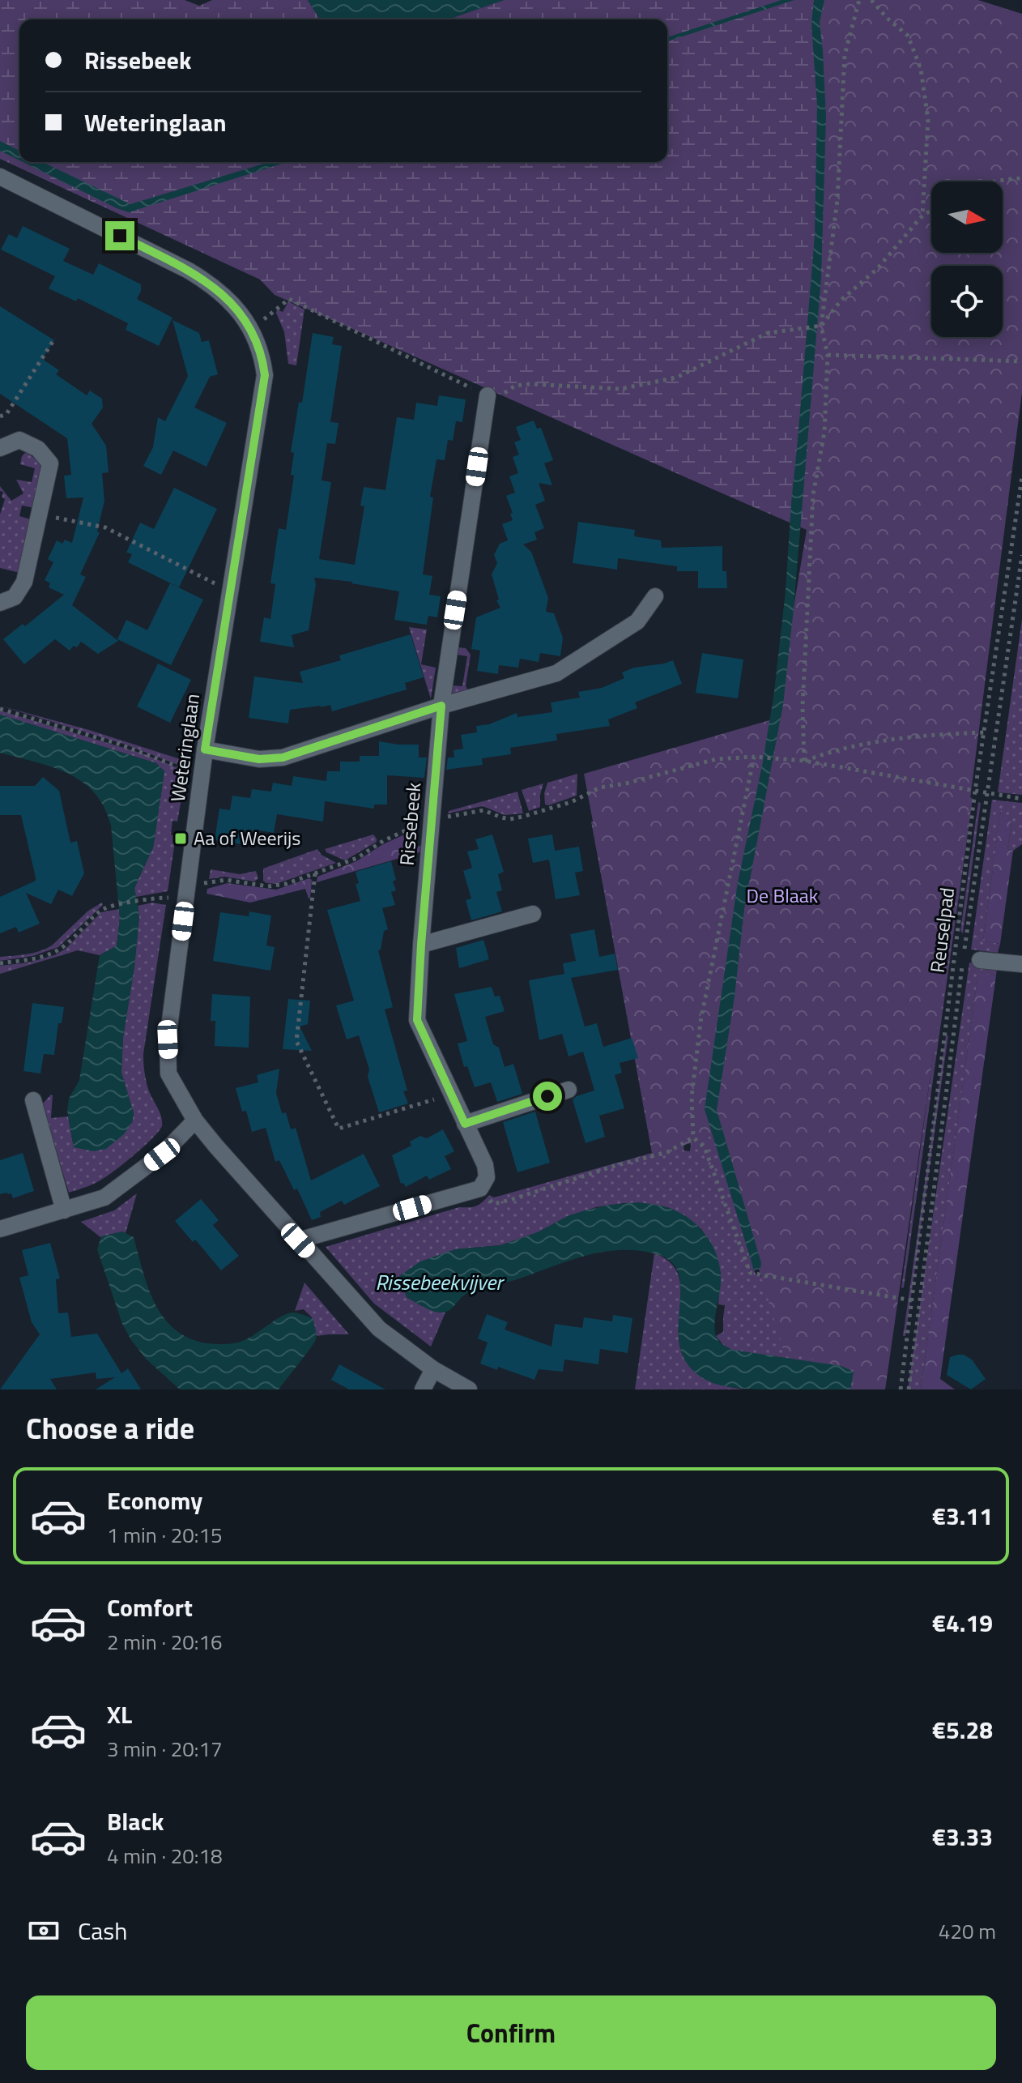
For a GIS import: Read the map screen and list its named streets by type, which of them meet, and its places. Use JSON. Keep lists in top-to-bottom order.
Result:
{
  "streets": {
    "street": ["Weteringlaan", "Rissebeek"],
    "path": ["Reuselpad"]
  },
  "water": ["Rissebeekvijver"],
  "parks": ["De Blaak"],
  "places": {
    "transit": ["Aa of Weerijs"]
  },
  "north": "right",
  "page": {
    "banner": ["Rissebeek", "Weteringlaan"],
    "heading": "Choose a ride",
    "list": [
      {
        "name": "Economy",
        "note": "1 min · 20:15",
        "value": "€3.11"
      },
      {
        "name": "Comfort",
        "note": "2 min · 20:16",
        "value": "€4.19"
      },
      {
        "name": "XL",
        "note": "3 min · 20:17",
        "value": "€5.28"
      },
      {
        "name": "Black",
        "note": "4 min · 20:18",
        "value": "€3.33"
      }
    ],
    "pay": ["Cash", "420 m"],
    "buttons": "Confirm"
  }
}
